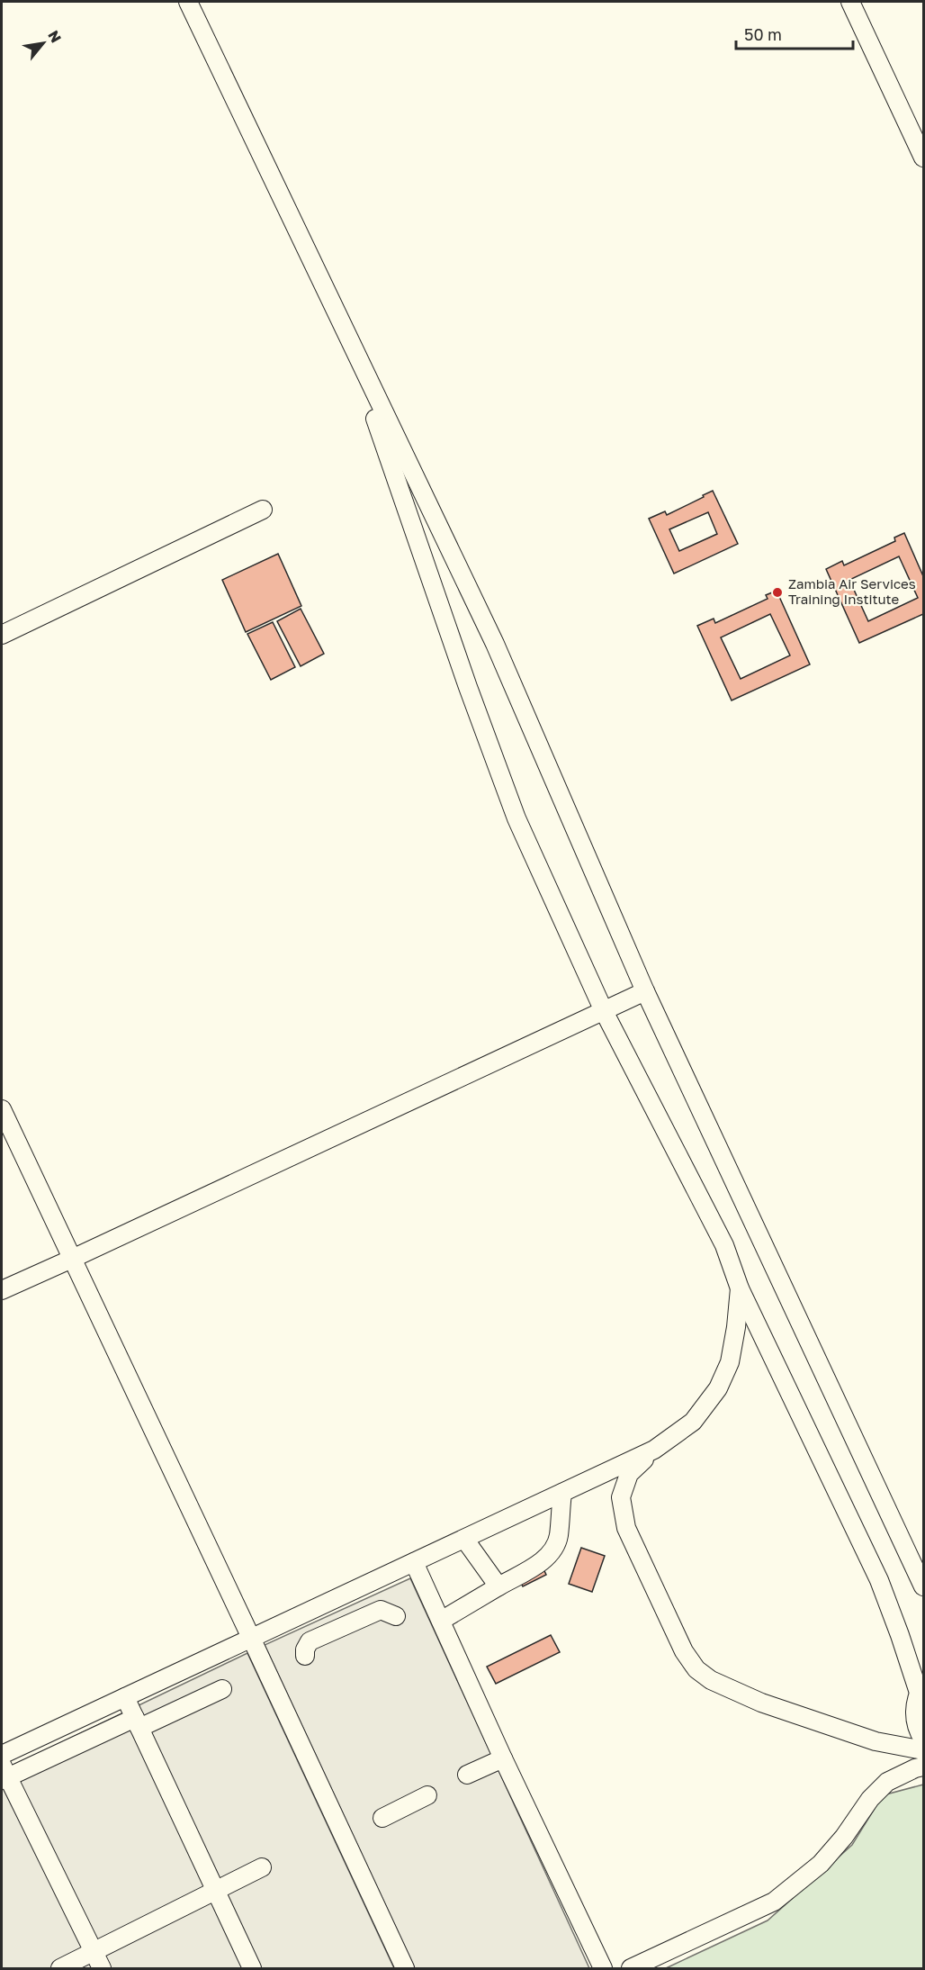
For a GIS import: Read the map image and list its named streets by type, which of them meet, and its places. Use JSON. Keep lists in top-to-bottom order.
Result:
{
  "places": ["Zambia Air Services Training Institute"],
  "scale_bar": "50 m",
  "north": "top right"
}
